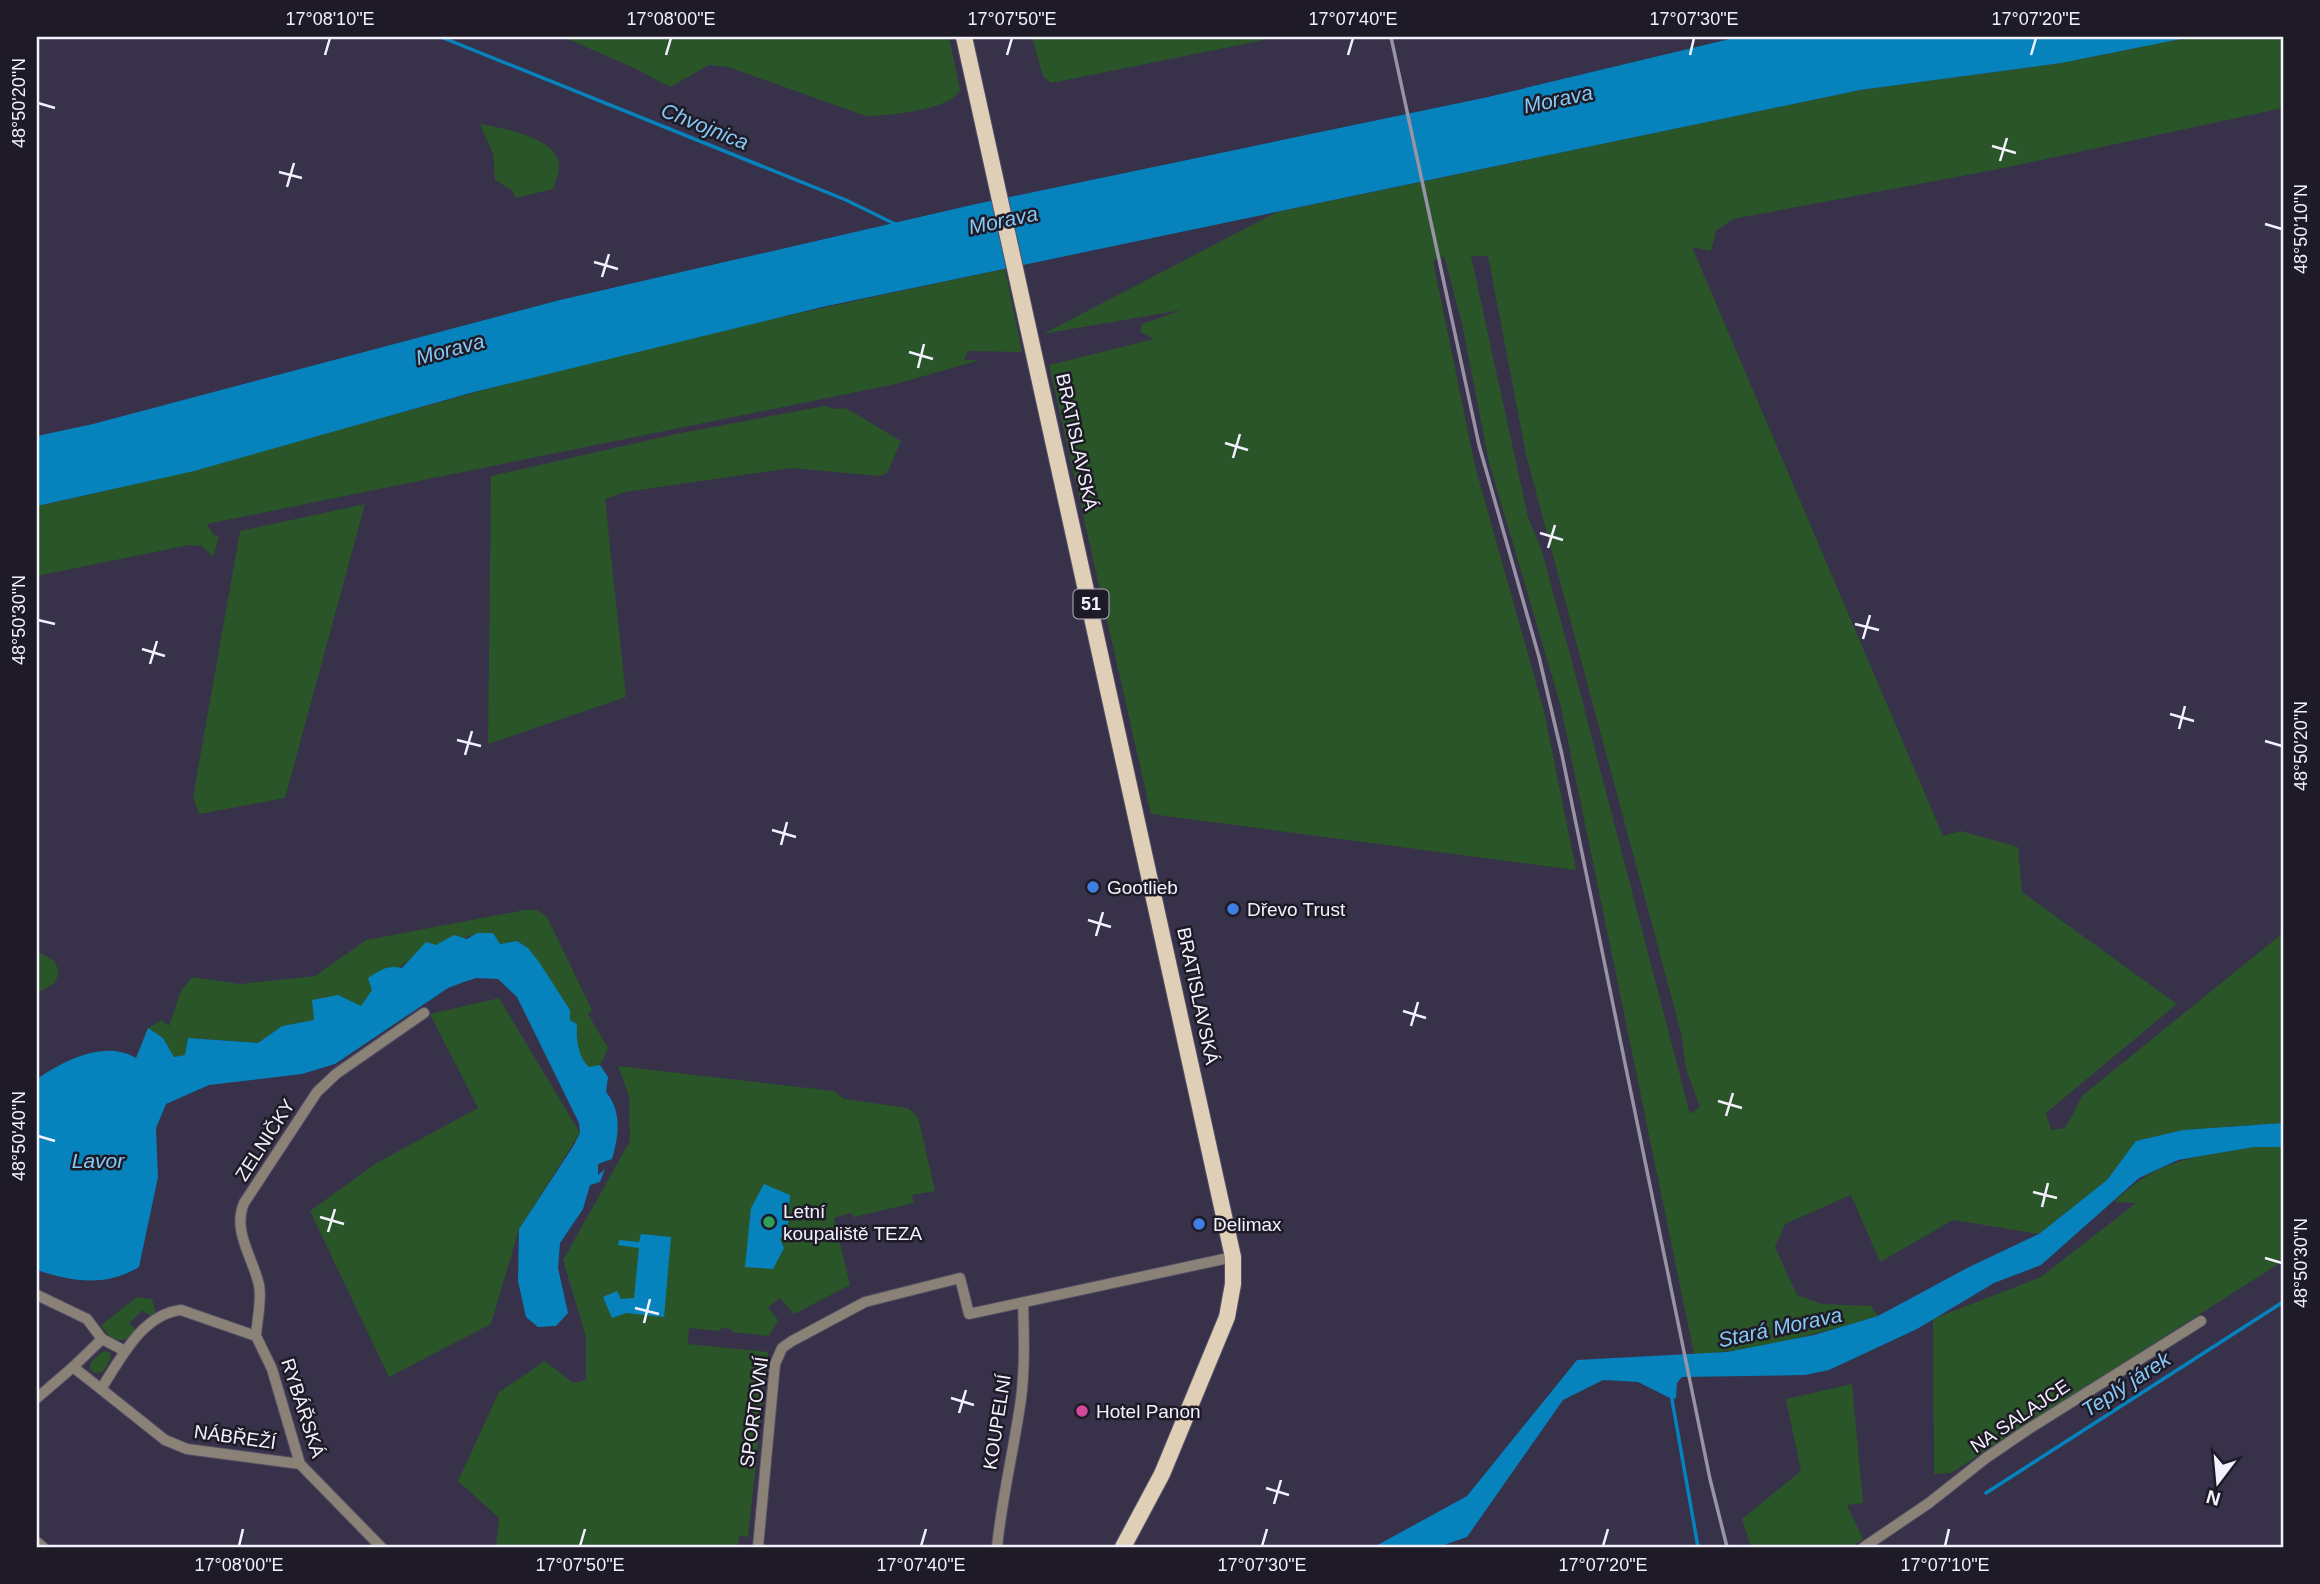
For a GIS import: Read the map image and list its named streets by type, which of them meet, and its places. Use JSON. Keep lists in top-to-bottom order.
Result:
{
  "streets": {
    "main road": ["BRATISLAVSKÁ", "51"],
    "street": [
      "ZELNIČKY",
      "RYBÁŘSKÁ",
      "SPORTOVNÍ",
      "NA SALAJCE",
      "KOUPELNÍ",
      "NÁBŘEŽÍ"
    ]
  },
  "crossings": [
    ["ZELNIČKY", "RYBÁŘSKÁ"],
    ["RYBÁŘSKÁ", "NÁBŘEŽÍ"],
    ["SPORTOVNÍ", "KOUPELNÍ"]
  ],
  "water": [
    "Morava",
    "Chvojnica",
    "Lavor",
    "Stará Morava",
    "Teplý járek"
  ],
  "places": [
    "Gootlieb",
    "Dřevo Trust",
    "Letní koupaliště TEZA",
    "Delimax",
    "Hotel Panon"
  ],
  "north": "bottom",
  "coordinates": [
    "17°08'10\"E",
    "17°08'00\"E",
    "17°07'50\"E",
    "17°07'40\"E",
    "17°07'30\"E",
    "17°07'20\"E",
    "48°50'20\"N",
    "48°50'10\"N",
    "48°50'30\"N",
    "48°50'40\"N",
    "17°07'10\"E"
  ]
}
